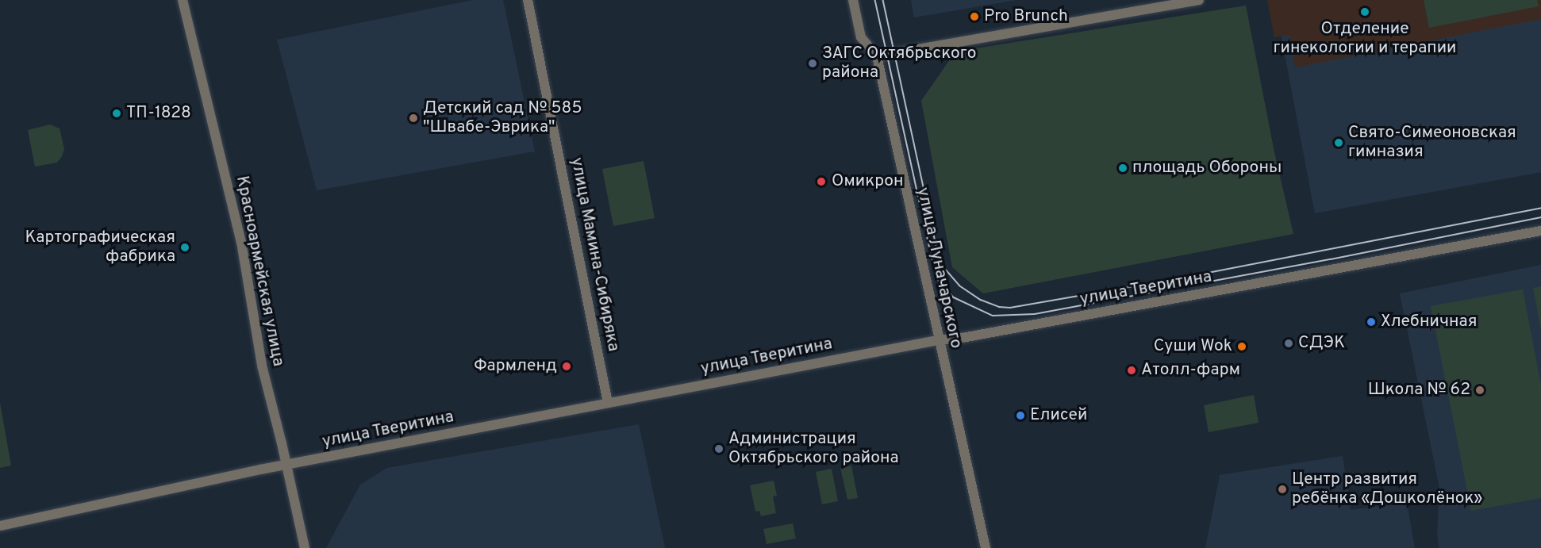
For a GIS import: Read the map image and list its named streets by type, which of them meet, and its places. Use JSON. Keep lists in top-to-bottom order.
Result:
{
  "streets": {
    "street": [
      "улица Мамина-Сибиряка",
      "улица Луначарского",
      "Красноармейская улица",
      "улица Тверитина"
    ]
  },
  "crossings": [
    ["улица Мамина-Сибиряка", "улица Тверитина"],
    ["улица Луначарского", "улица Тверитина"],
    ["Красноармейская улица", "улица Тверитина"]
  ],
  "places": [
    "Отделение гинекологии и терапии",
    "Pro Brunch",
    "ЗАГС Октябрьского района",
    "ТП-1828",
    "Детский сад № 585 \"Швабе-Эврика\"",
    "Свято-Симеоновская гимназия",
    "площадь Обороны",
    "Омикрон",
    "Картографическая фабрика",
    "Хлебничная",
    "СДЭК",
    "Суши Wok",
    "Фармленд",
    "Атолл-фарм",
    "Школа № 62",
    "Елисей",
    "Администрация Октябрьского района",
    "Центр развития ребёнка «Дошколёнок»"
  ]
}
